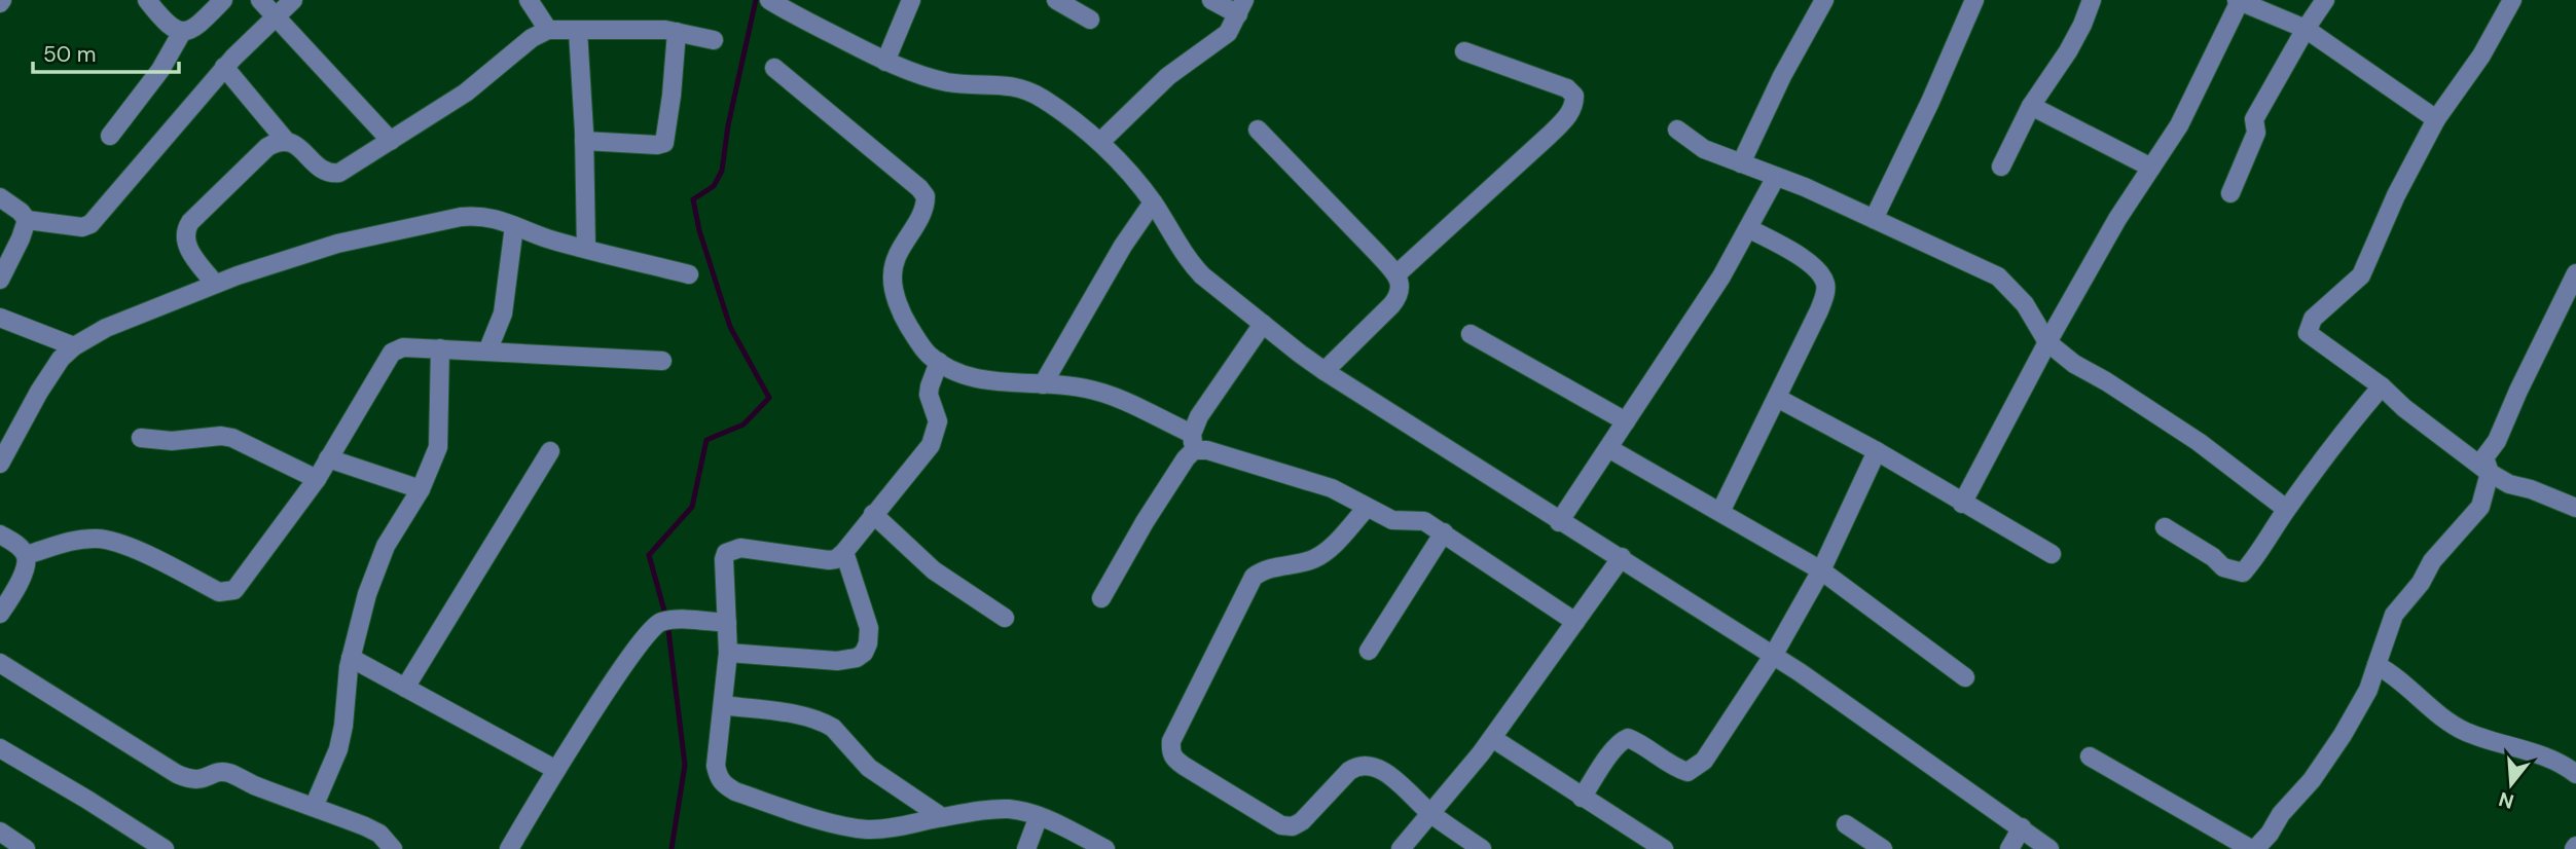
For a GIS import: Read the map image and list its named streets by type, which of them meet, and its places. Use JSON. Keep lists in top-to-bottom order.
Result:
{
  "scale_bar": "50 m",
  "north": "bottom"
}
